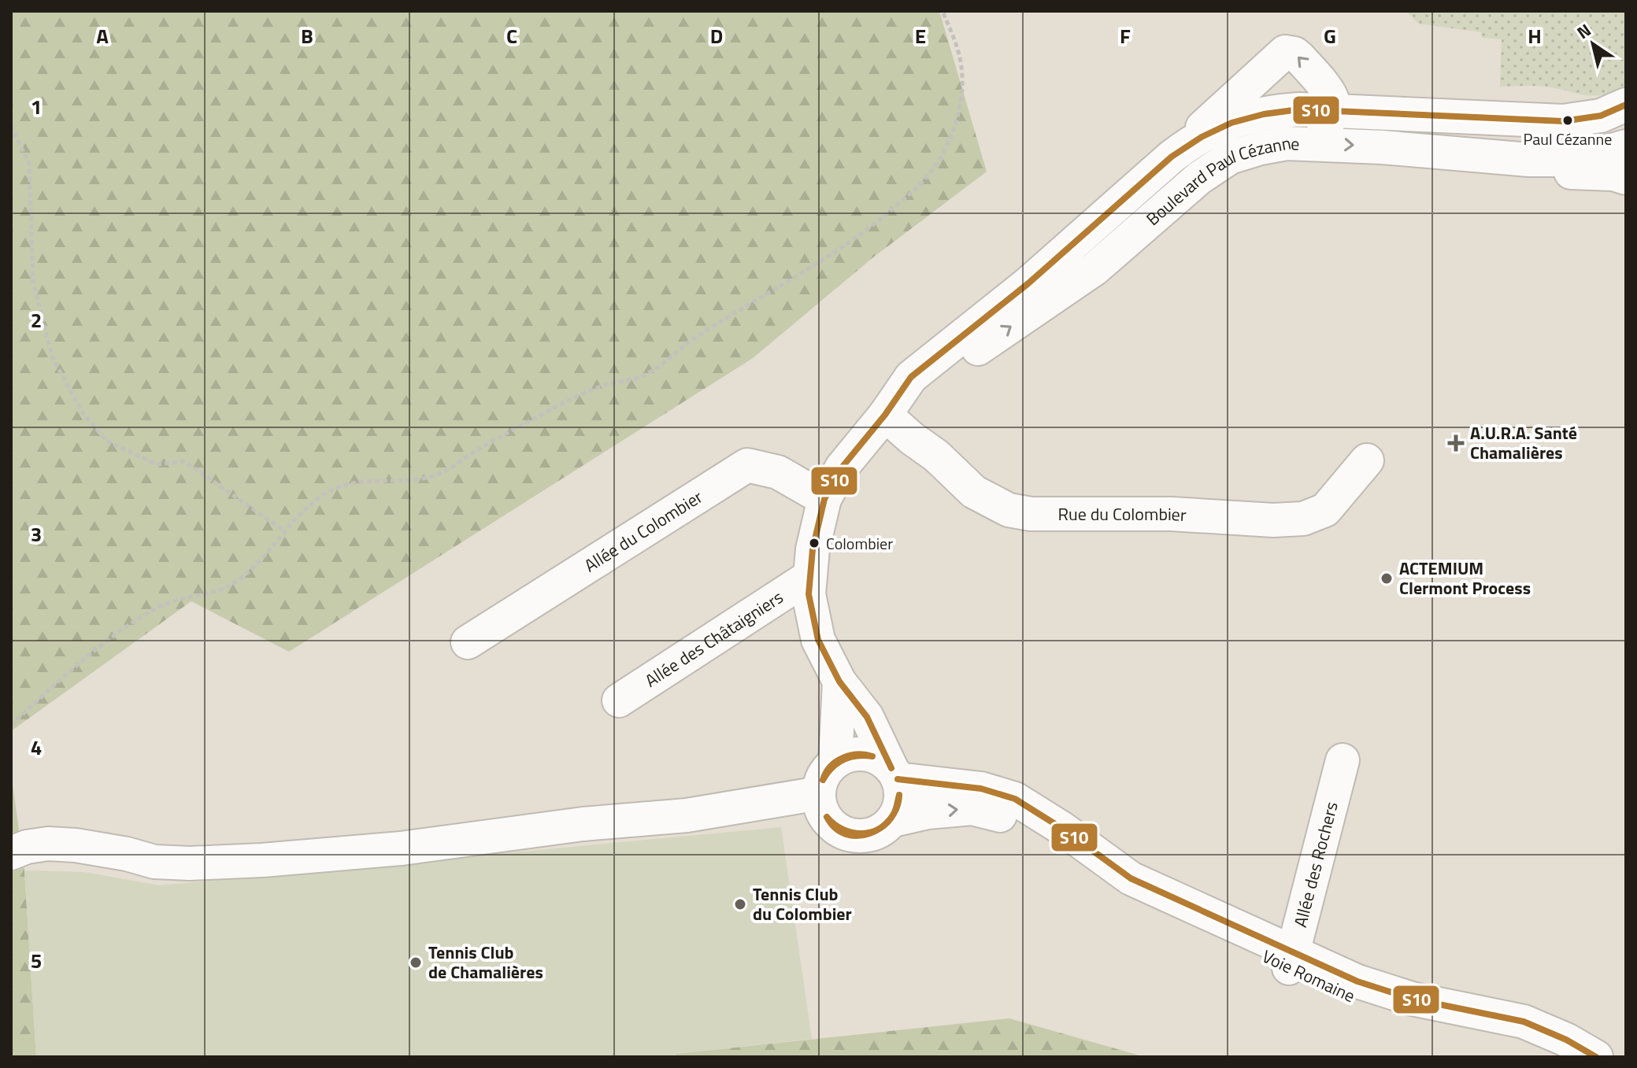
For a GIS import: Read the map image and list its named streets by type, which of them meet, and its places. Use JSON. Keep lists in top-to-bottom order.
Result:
{
  "streets": {
    "street": [
      "Boulevard Paul Cézanne",
      "Rue du Colombier",
      "Allée du Colombier",
      "Allée des Châtaigniers",
      "Allée des Rochers",
      "Voie Romaine"
    ]
  },
  "crossings": [
    ["Boulevard Paul Cézanne", "Rue du Colombier"],
    ["Boulevard Paul Cézanne", "Allée du Colombier"],
    ["Boulevard Paul Cézanne", "Allée des Châtaigniers"],
    ["Boulevard Paul Cézanne", "Voie Romaine"],
    ["Allée des Rochers", "Voie Romaine"]
  ],
  "places": {
    "other": [
      "Paul Cézanne",
      "Colombier",
      "ACTEMIUM Clermont Process",
      "Tennis Club du Colombier",
      "Tennis Club de Chamalières"
    ],
    "health": ["A.U.R.A. Santé Chamalières"]
  },
  "lines": ["transit line S10"],
  "north": "top left",
  "grid": {
    "columns": [
      "A",
      "B",
      "C",
      "D",
      "E",
      "F",
      "G",
      "H"
    ],
    "rows": [
      "1",
      "2",
      "3",
      "4",
      "5"
    ]
  }
}
